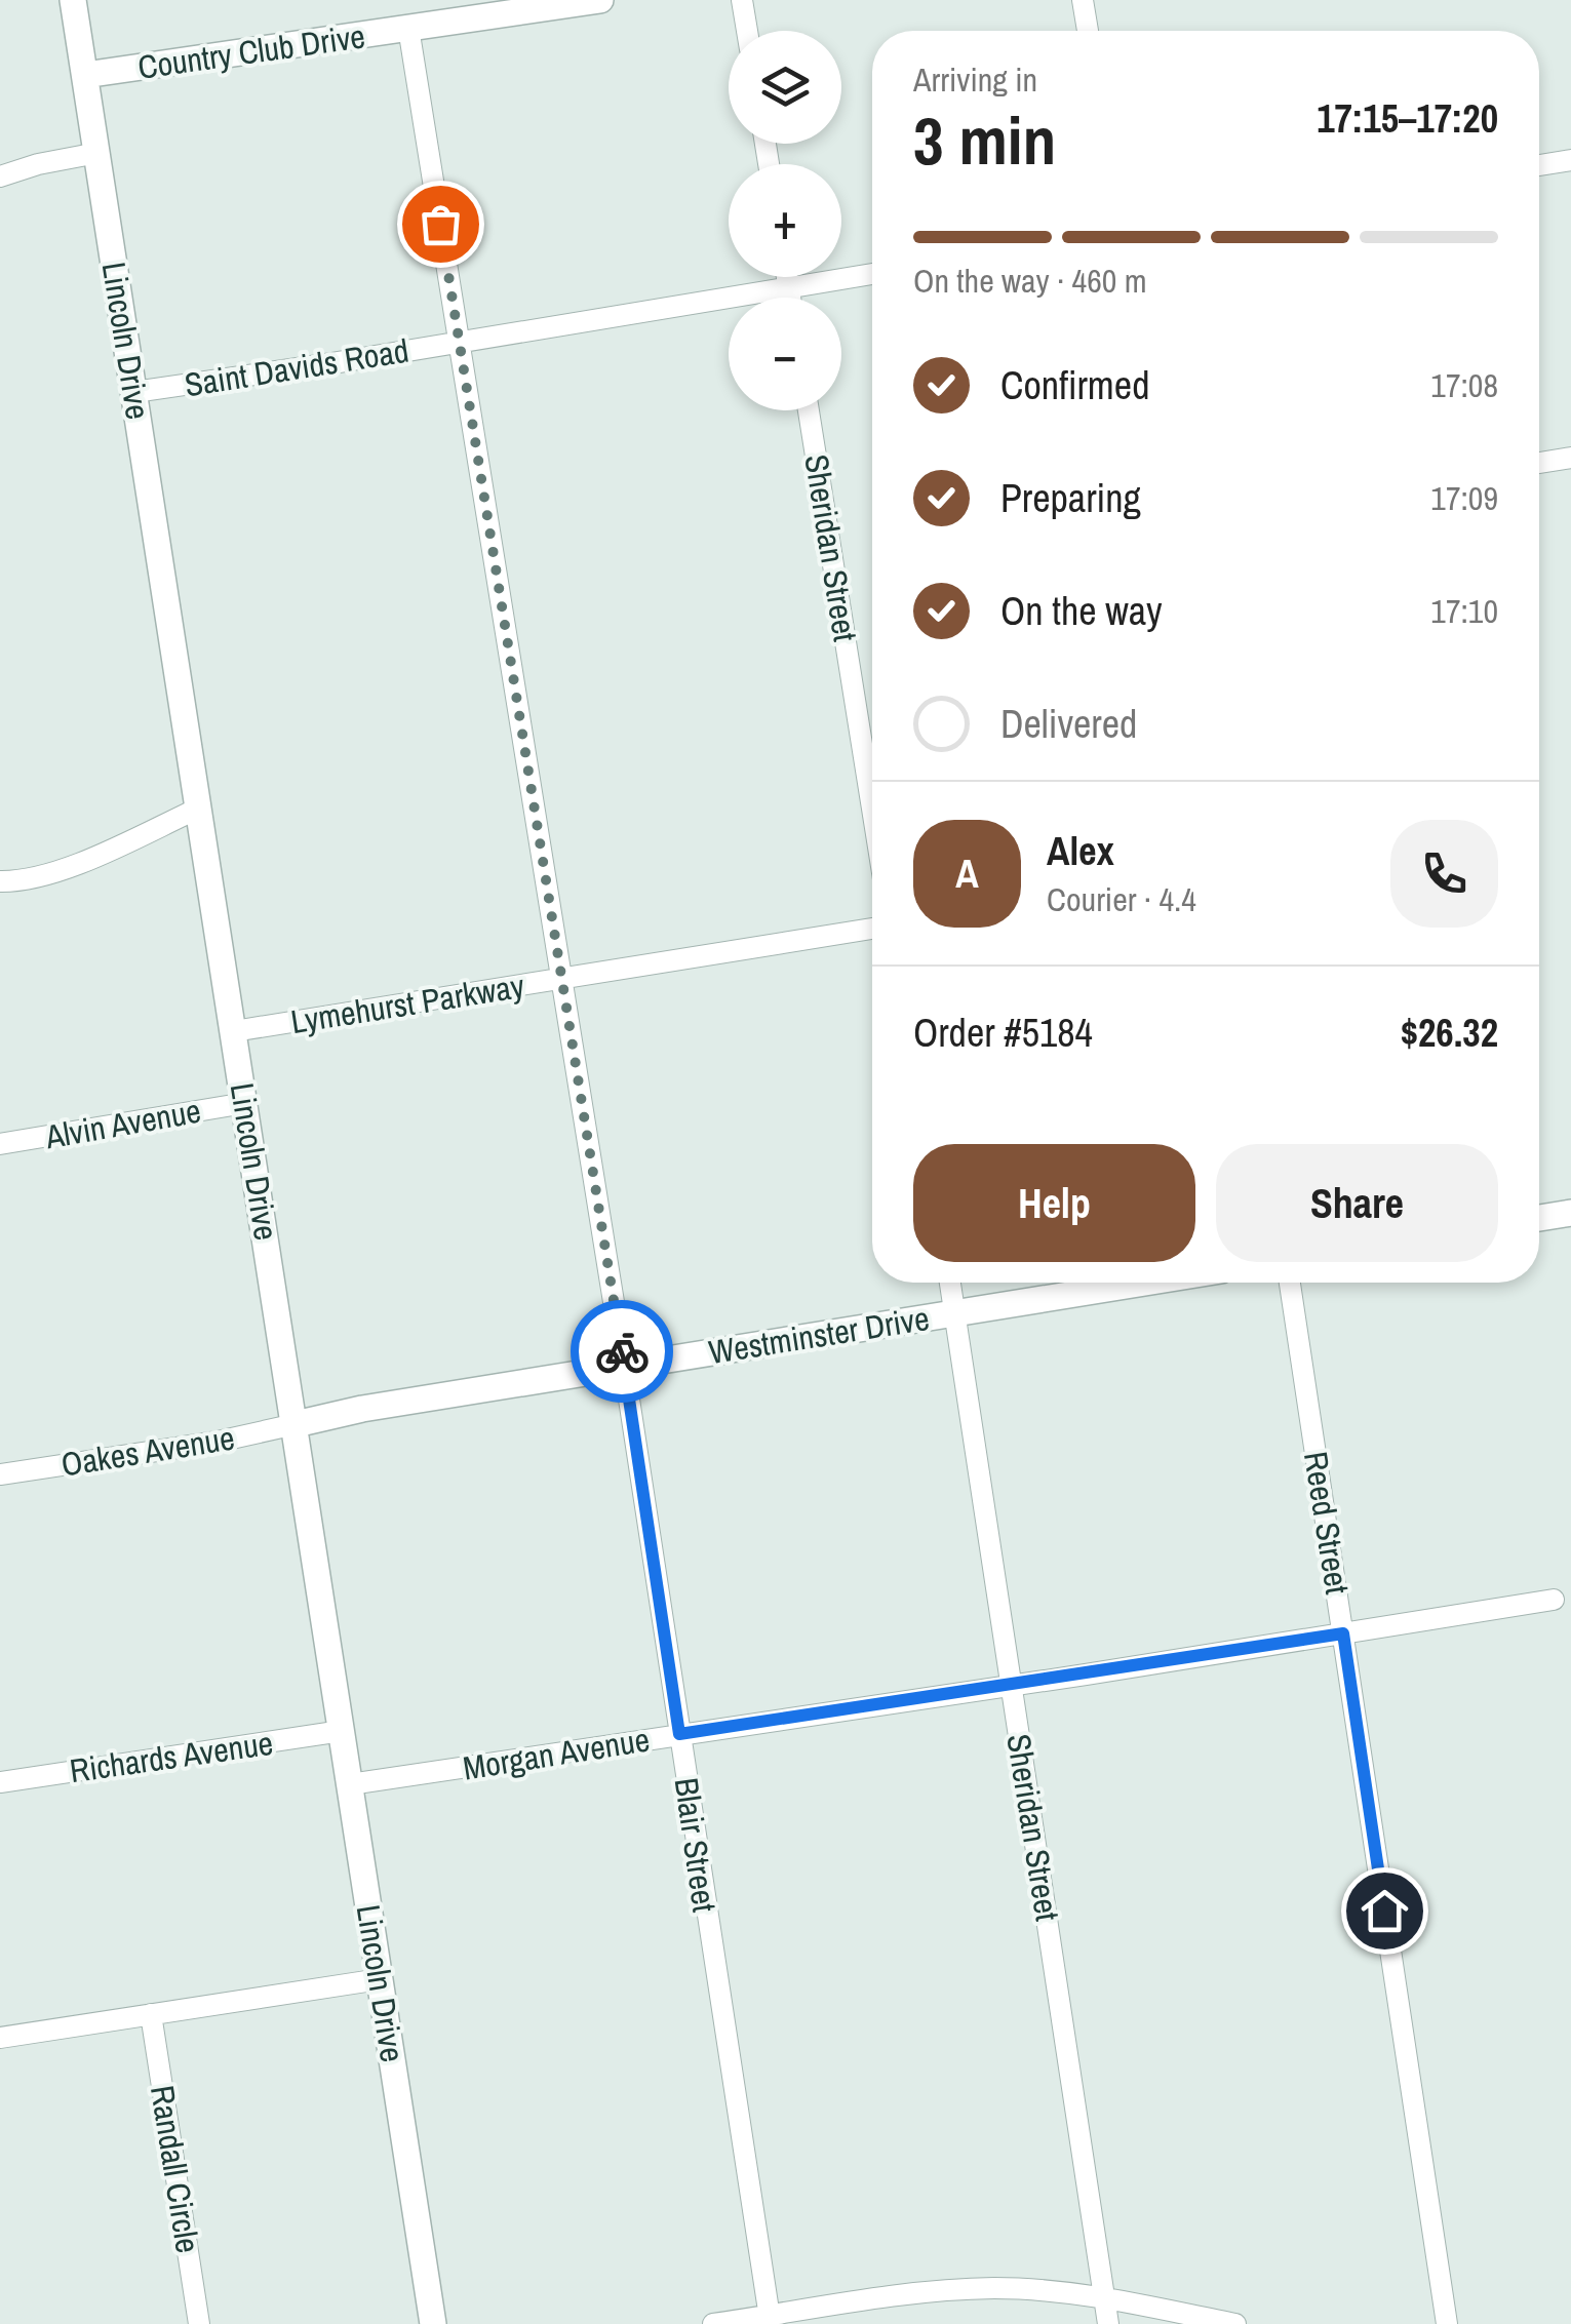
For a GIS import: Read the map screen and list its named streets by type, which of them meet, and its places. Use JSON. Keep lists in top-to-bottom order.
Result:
{
  "streets": {
    "street": [
      "Country Club Drive",
      "Lincoln Drive",
      "Saint Davids Road",
      "Sheridan Street",
      "Lymehurst Parkway",
      "Alvin Avenue",
      "Westminster Drive",
      "Oakes Avenue",
      "Reed Street",
      "Morgan Avenue",
      "Richards Avenue",
      "Blair Street",
      "Randall Circle"
    ]
  },
  "crossings": [
    ["Country Club Drive", "Lincoln Drive"],
    ["Country Club Drive", "Blair Street"],
    ["Lincoln Drive", "Saint Davids Road"],
    ["Lincoln Drive", "Lymehurst Parkway"],
    ["Lincoln Drive", "Alvin Avenue"],
    ["Lincoln Drive", "Westminster Drive"],
    ["Lincoln Drive", "Oakes Avenue"],
    ["Lincoln Drive", "Morgan Avenue"],
    ["Lincoln Drive", "Richards Avenue"],
    ["Saint Davids Road", "Blair Street"],
    ["Sheridan Street", "Westminster Drive"],
    ["Sheridan Street", "Morgan Avenue"],
    ["Lymehurst Parkway", "Blair Street"],
    ["Westminster Drive", "Oakes Avenue"],
    ["Westminster Drive", "Blair Street"],
    ["Reed Street", "Morgan Avenue"],
    ["Morgan Avenue", "Blair Street"]
  ],
  "page": {
    "map_buttons": ["+", "−"],
    "heading": ["3 min", "Arriving in", "17:15–17:20"],
    "panel": [
      "Alex",
      "Courier · 4.4",
      "Order #5184",
      "$26.32"
    ],
    "bar": "On the way · 460 m",
    "list": [
      ["Confirmed", "17:08"],
      ["Preparing", "17:09"],
      ["On the way", "17:10"],
      "Delivered"
    ],
    "round": "A",
    "buttons": ["Help", "Share"]
  }
}
